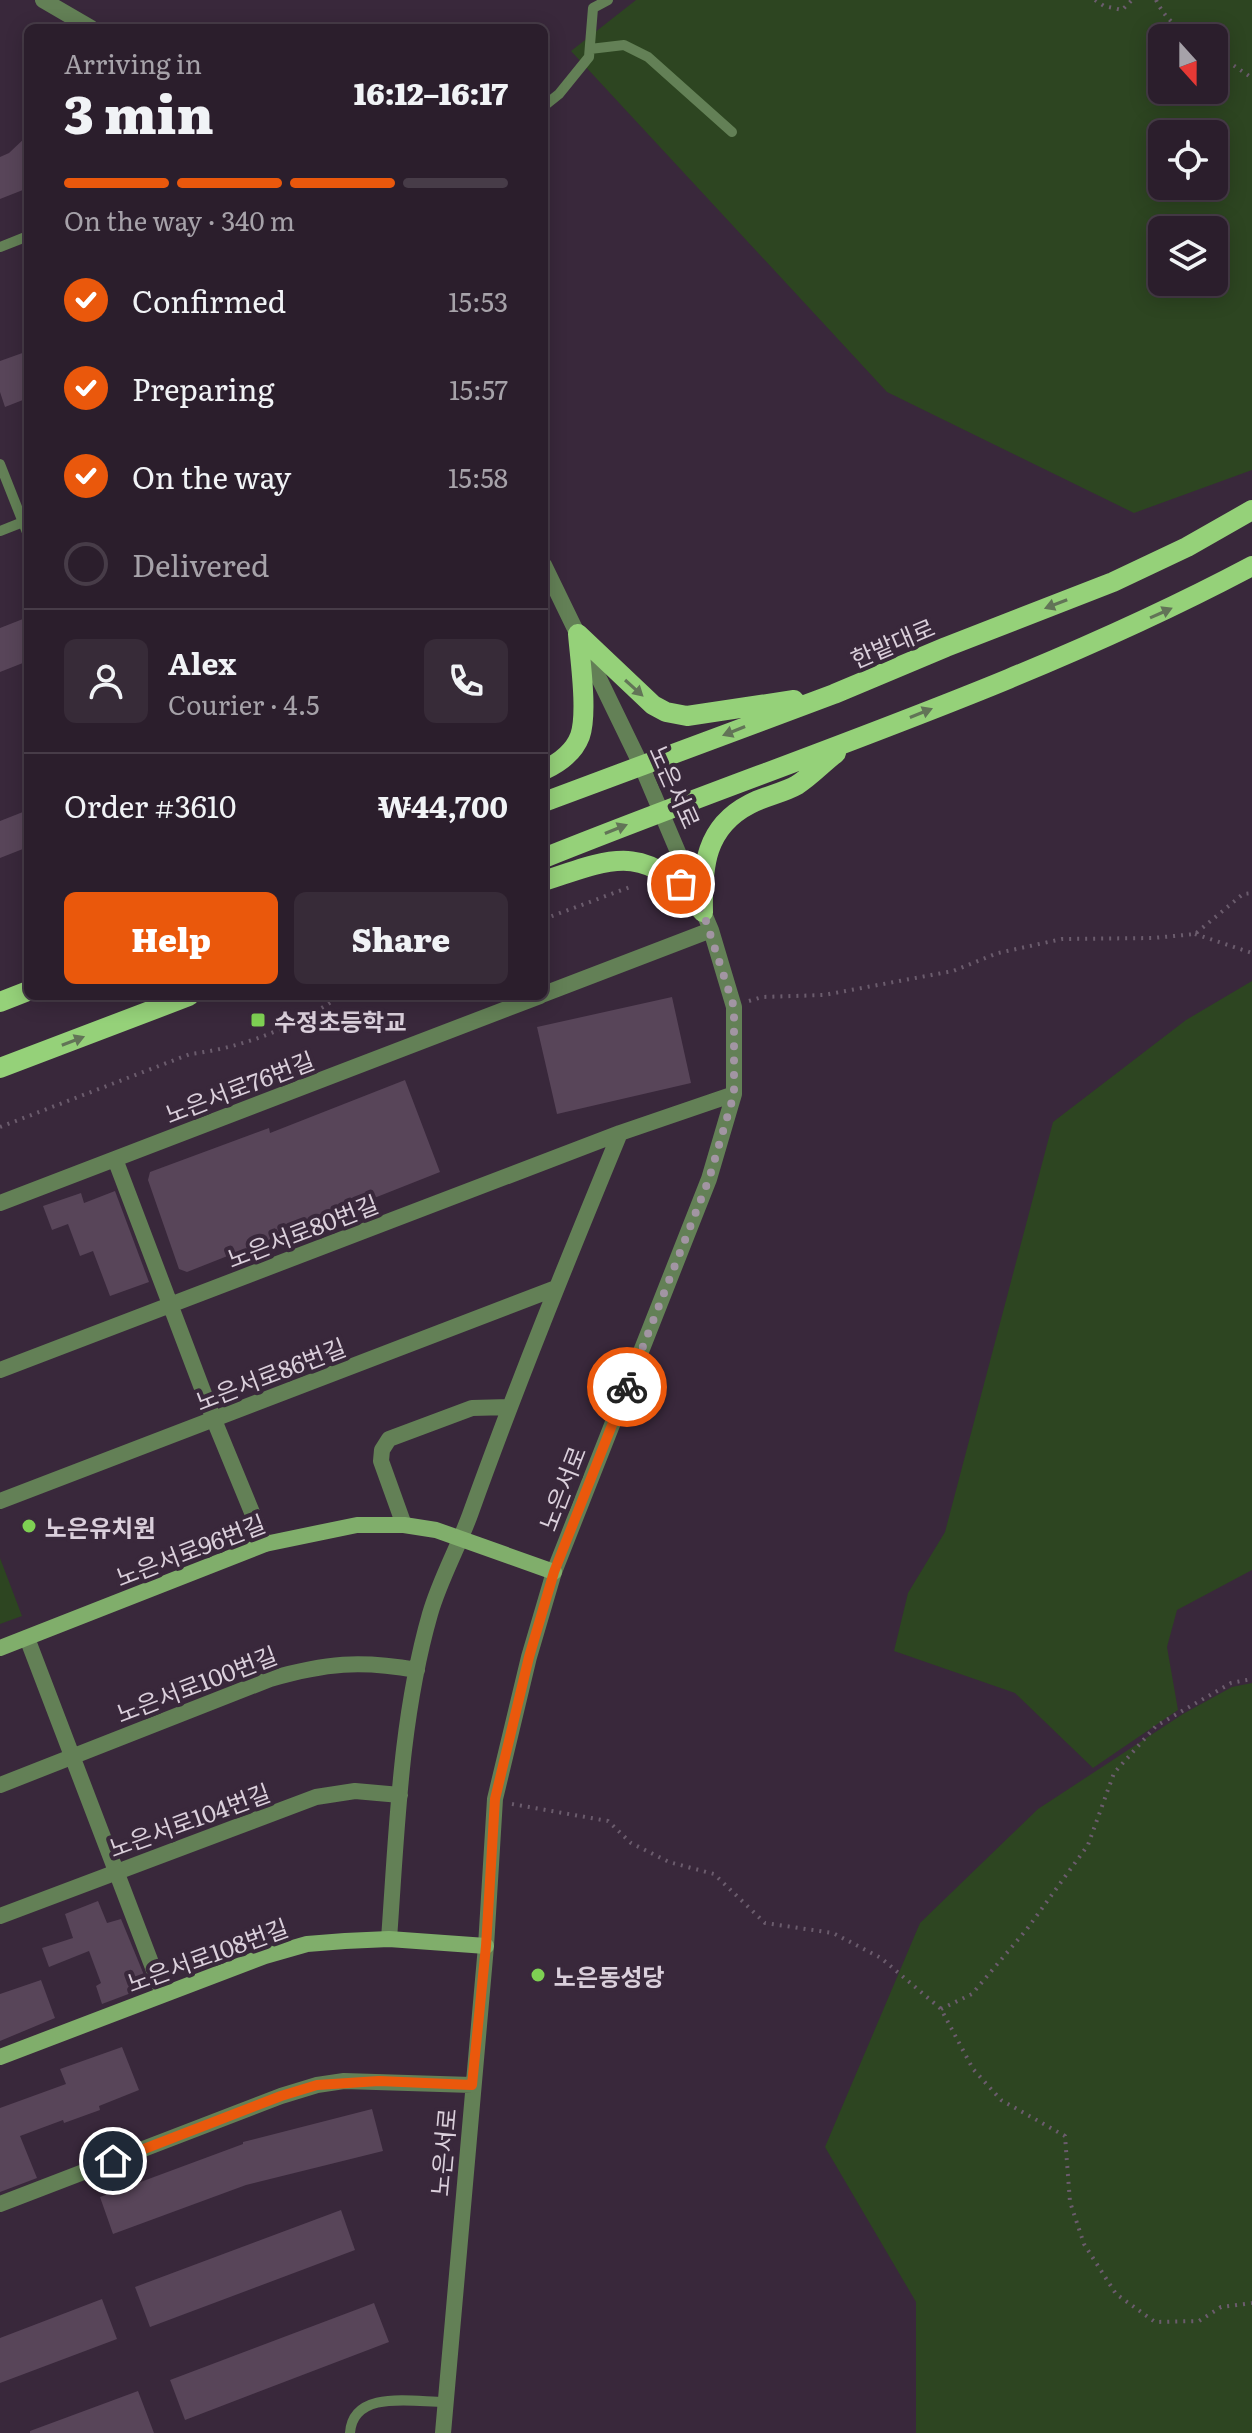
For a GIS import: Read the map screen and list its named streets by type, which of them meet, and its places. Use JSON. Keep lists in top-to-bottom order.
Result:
{
  "streets": {
    "main road": ["한밭대로"],
    "street": [
      "노은서로",
      "노은서로76번길",
      "노은서로80번길",
      "노은서로86번길",
      "노은서로96번길",
      "노은서로100번길",
      "노은서로104번길",
      "노은서로108번길"
    ]
  },
  "crossings": [
    ["한밭대로", "노은서로"],
    ["노은서로", "노은서로76번길"],
    ["노은서로", "노은서로80번길"],
    ["노은서로", "노은서로96번길"],
    ["노은서로", "노은서로108번길"]
  ],
  "places": {
    "transit": ["수정초등학교"],
    "other": ["노은유치원", "노은동성당"]
  },
  "north": "bottom",
  "page": {
    "heading": ["3 min", "Arriving in", "16:12–16:17"],
    "panel": [
      "Alex",
      "Courier · 4.5",
      "Order #3610",
      "₩44,700"
    ],
    "bar": "On the way · 340 m",
    "list": [
      ["Confirmed", "15:53"],
      ["Preparing", "15:57"],
      ["On the way", "15:58"],
      "Delivered"
    ],
    "buttons": ["Help", "Share"]
  }
}
